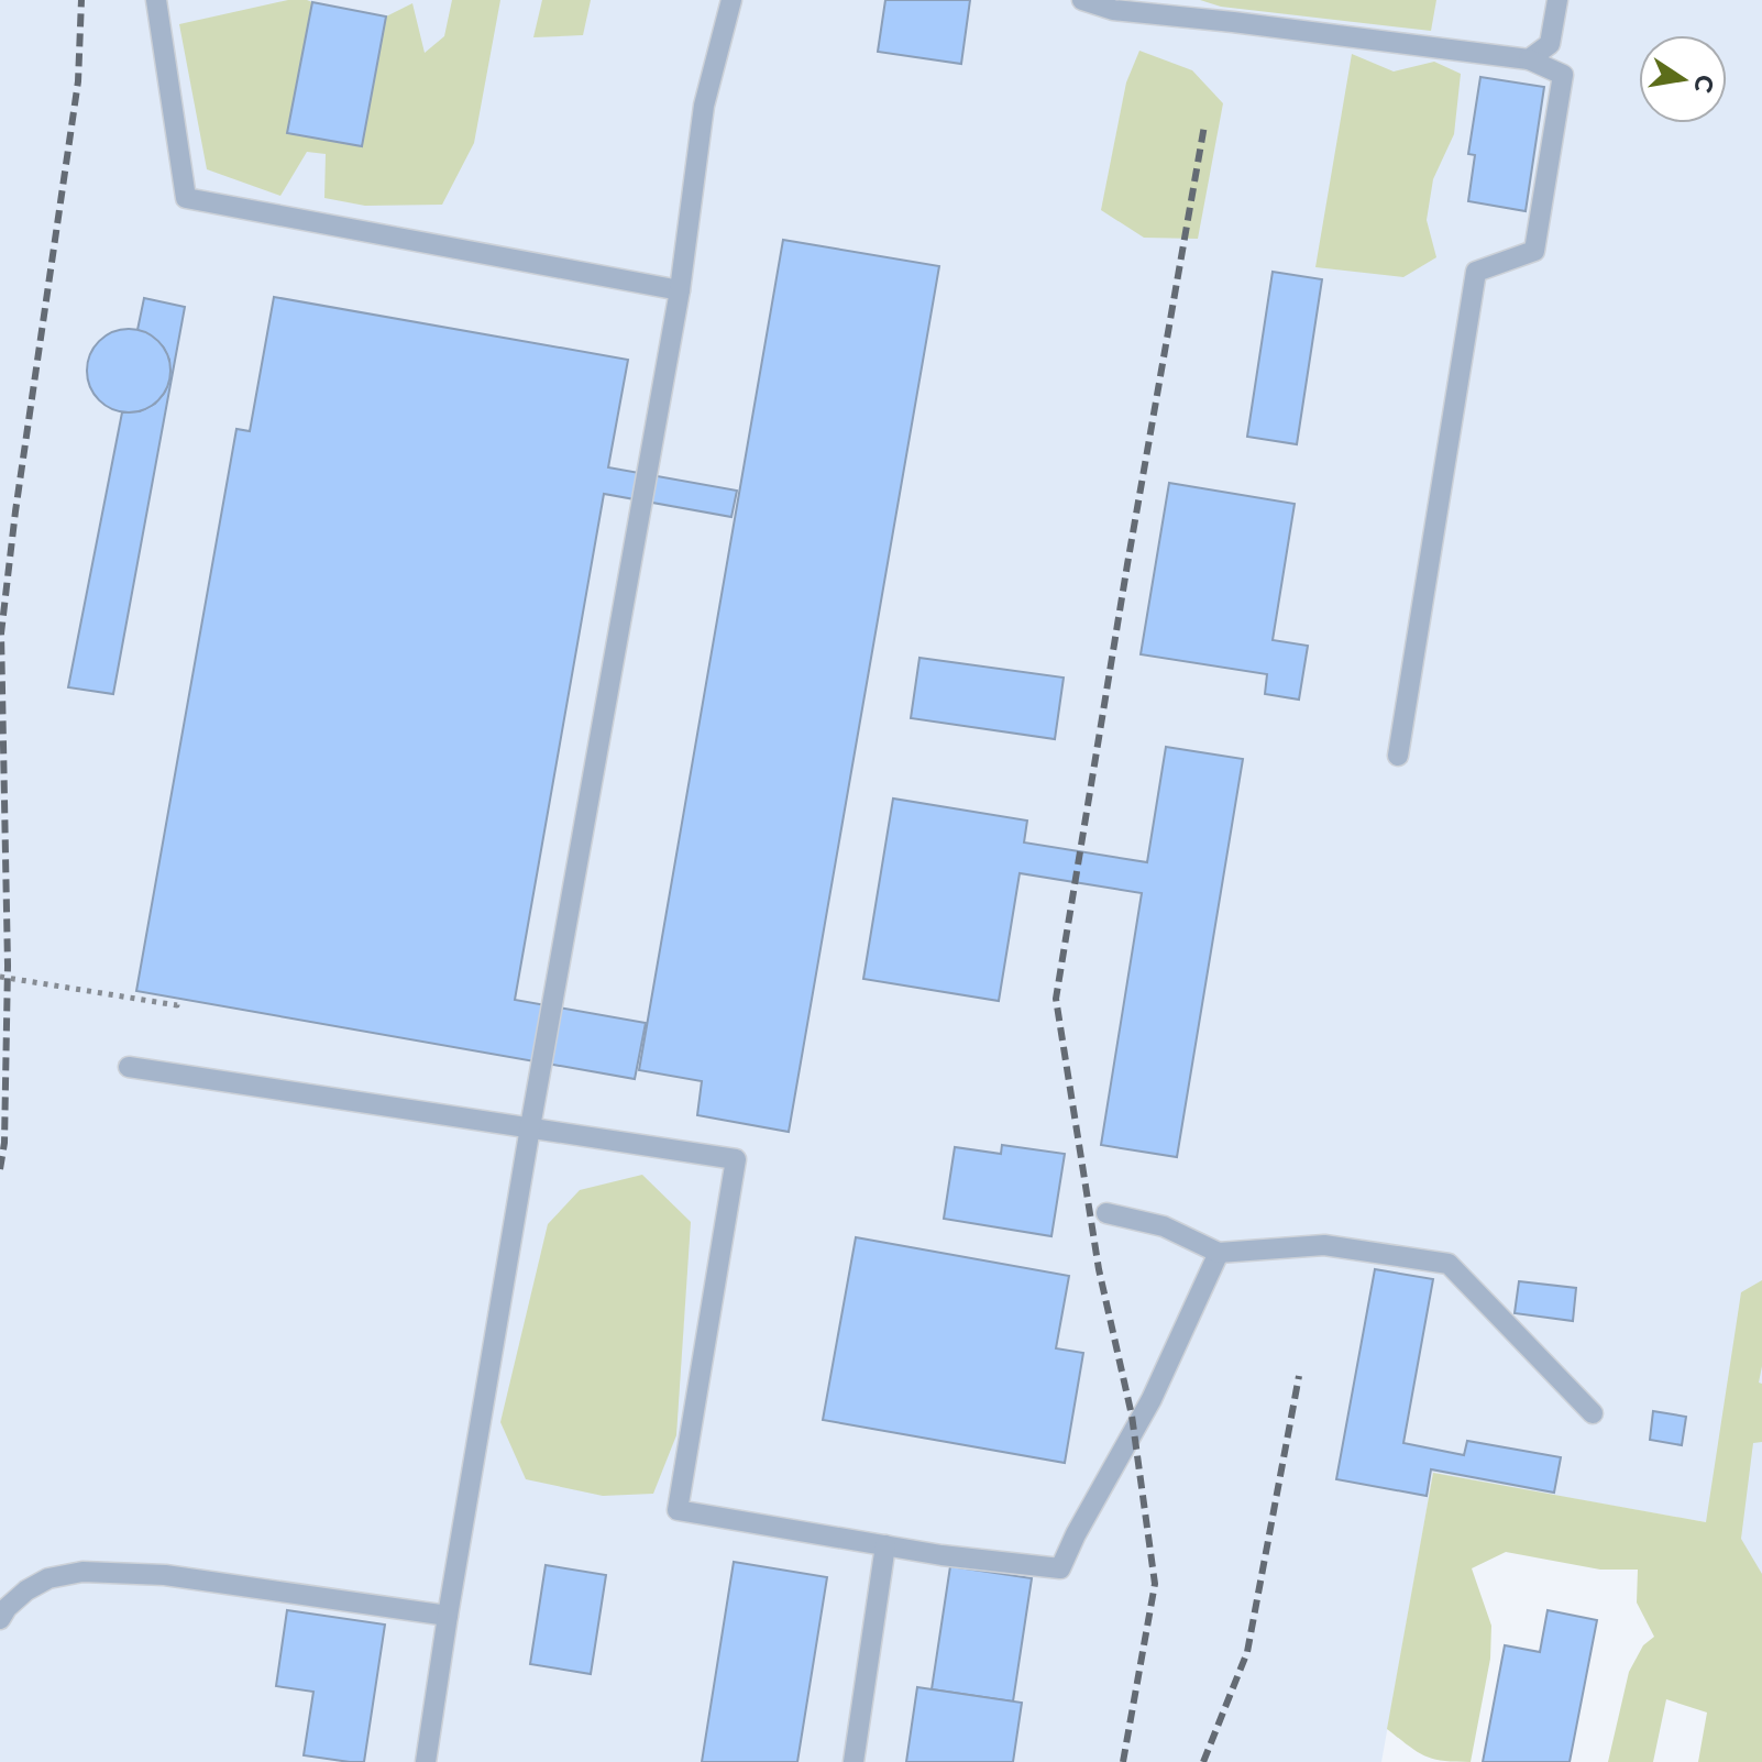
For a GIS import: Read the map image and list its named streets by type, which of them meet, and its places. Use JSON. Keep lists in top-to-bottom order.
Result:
{
  "north": "right"
}
